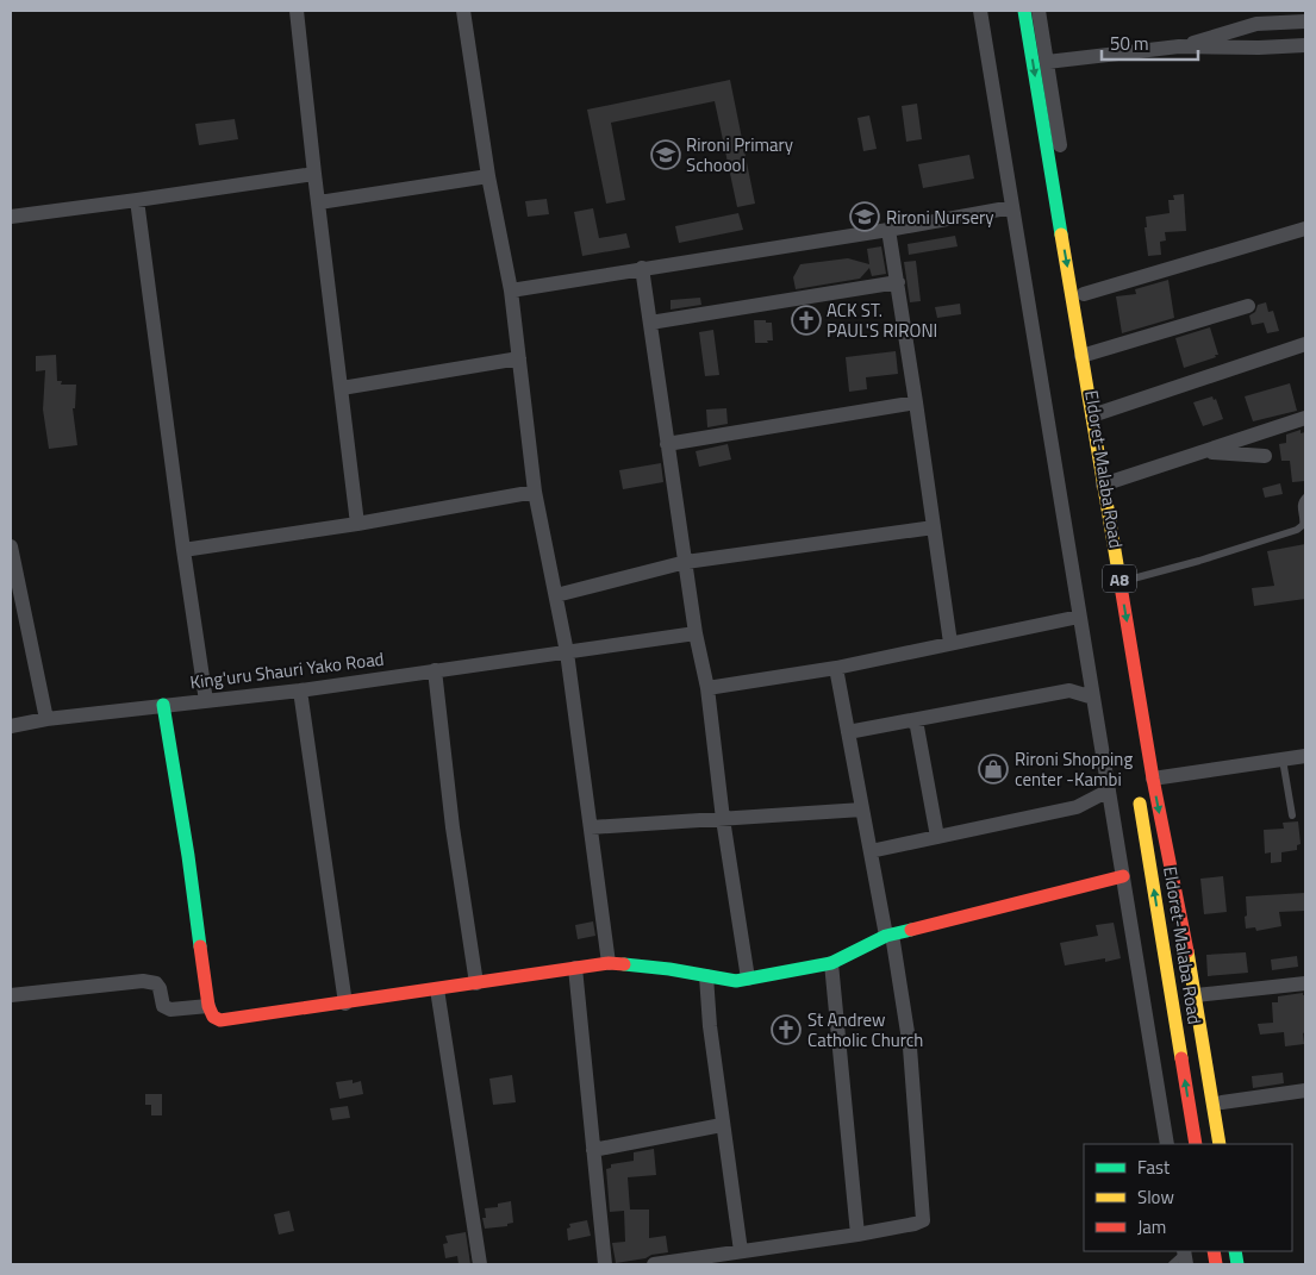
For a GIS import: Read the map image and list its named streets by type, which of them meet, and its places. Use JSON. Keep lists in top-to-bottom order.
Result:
{
  "streets": {
    "main road": ["Eldoret-Malaba Road", "A8"],
    "street": ["King'uru Shauri Yako Road"]
  },
  "places": {
    "school or university": ["Rironi Primary Schoool", "Rironi Nursery"],
    "church": ["ACK ST. PAUL'S RIRONI", "St Andrew Catholic Church"],
    "shop": ["Rironi Shopping center -Kambi"]
  },
  "legend": ["Fast", "Slow", "Jam"],
  "scale_bar": "50 m"
}
